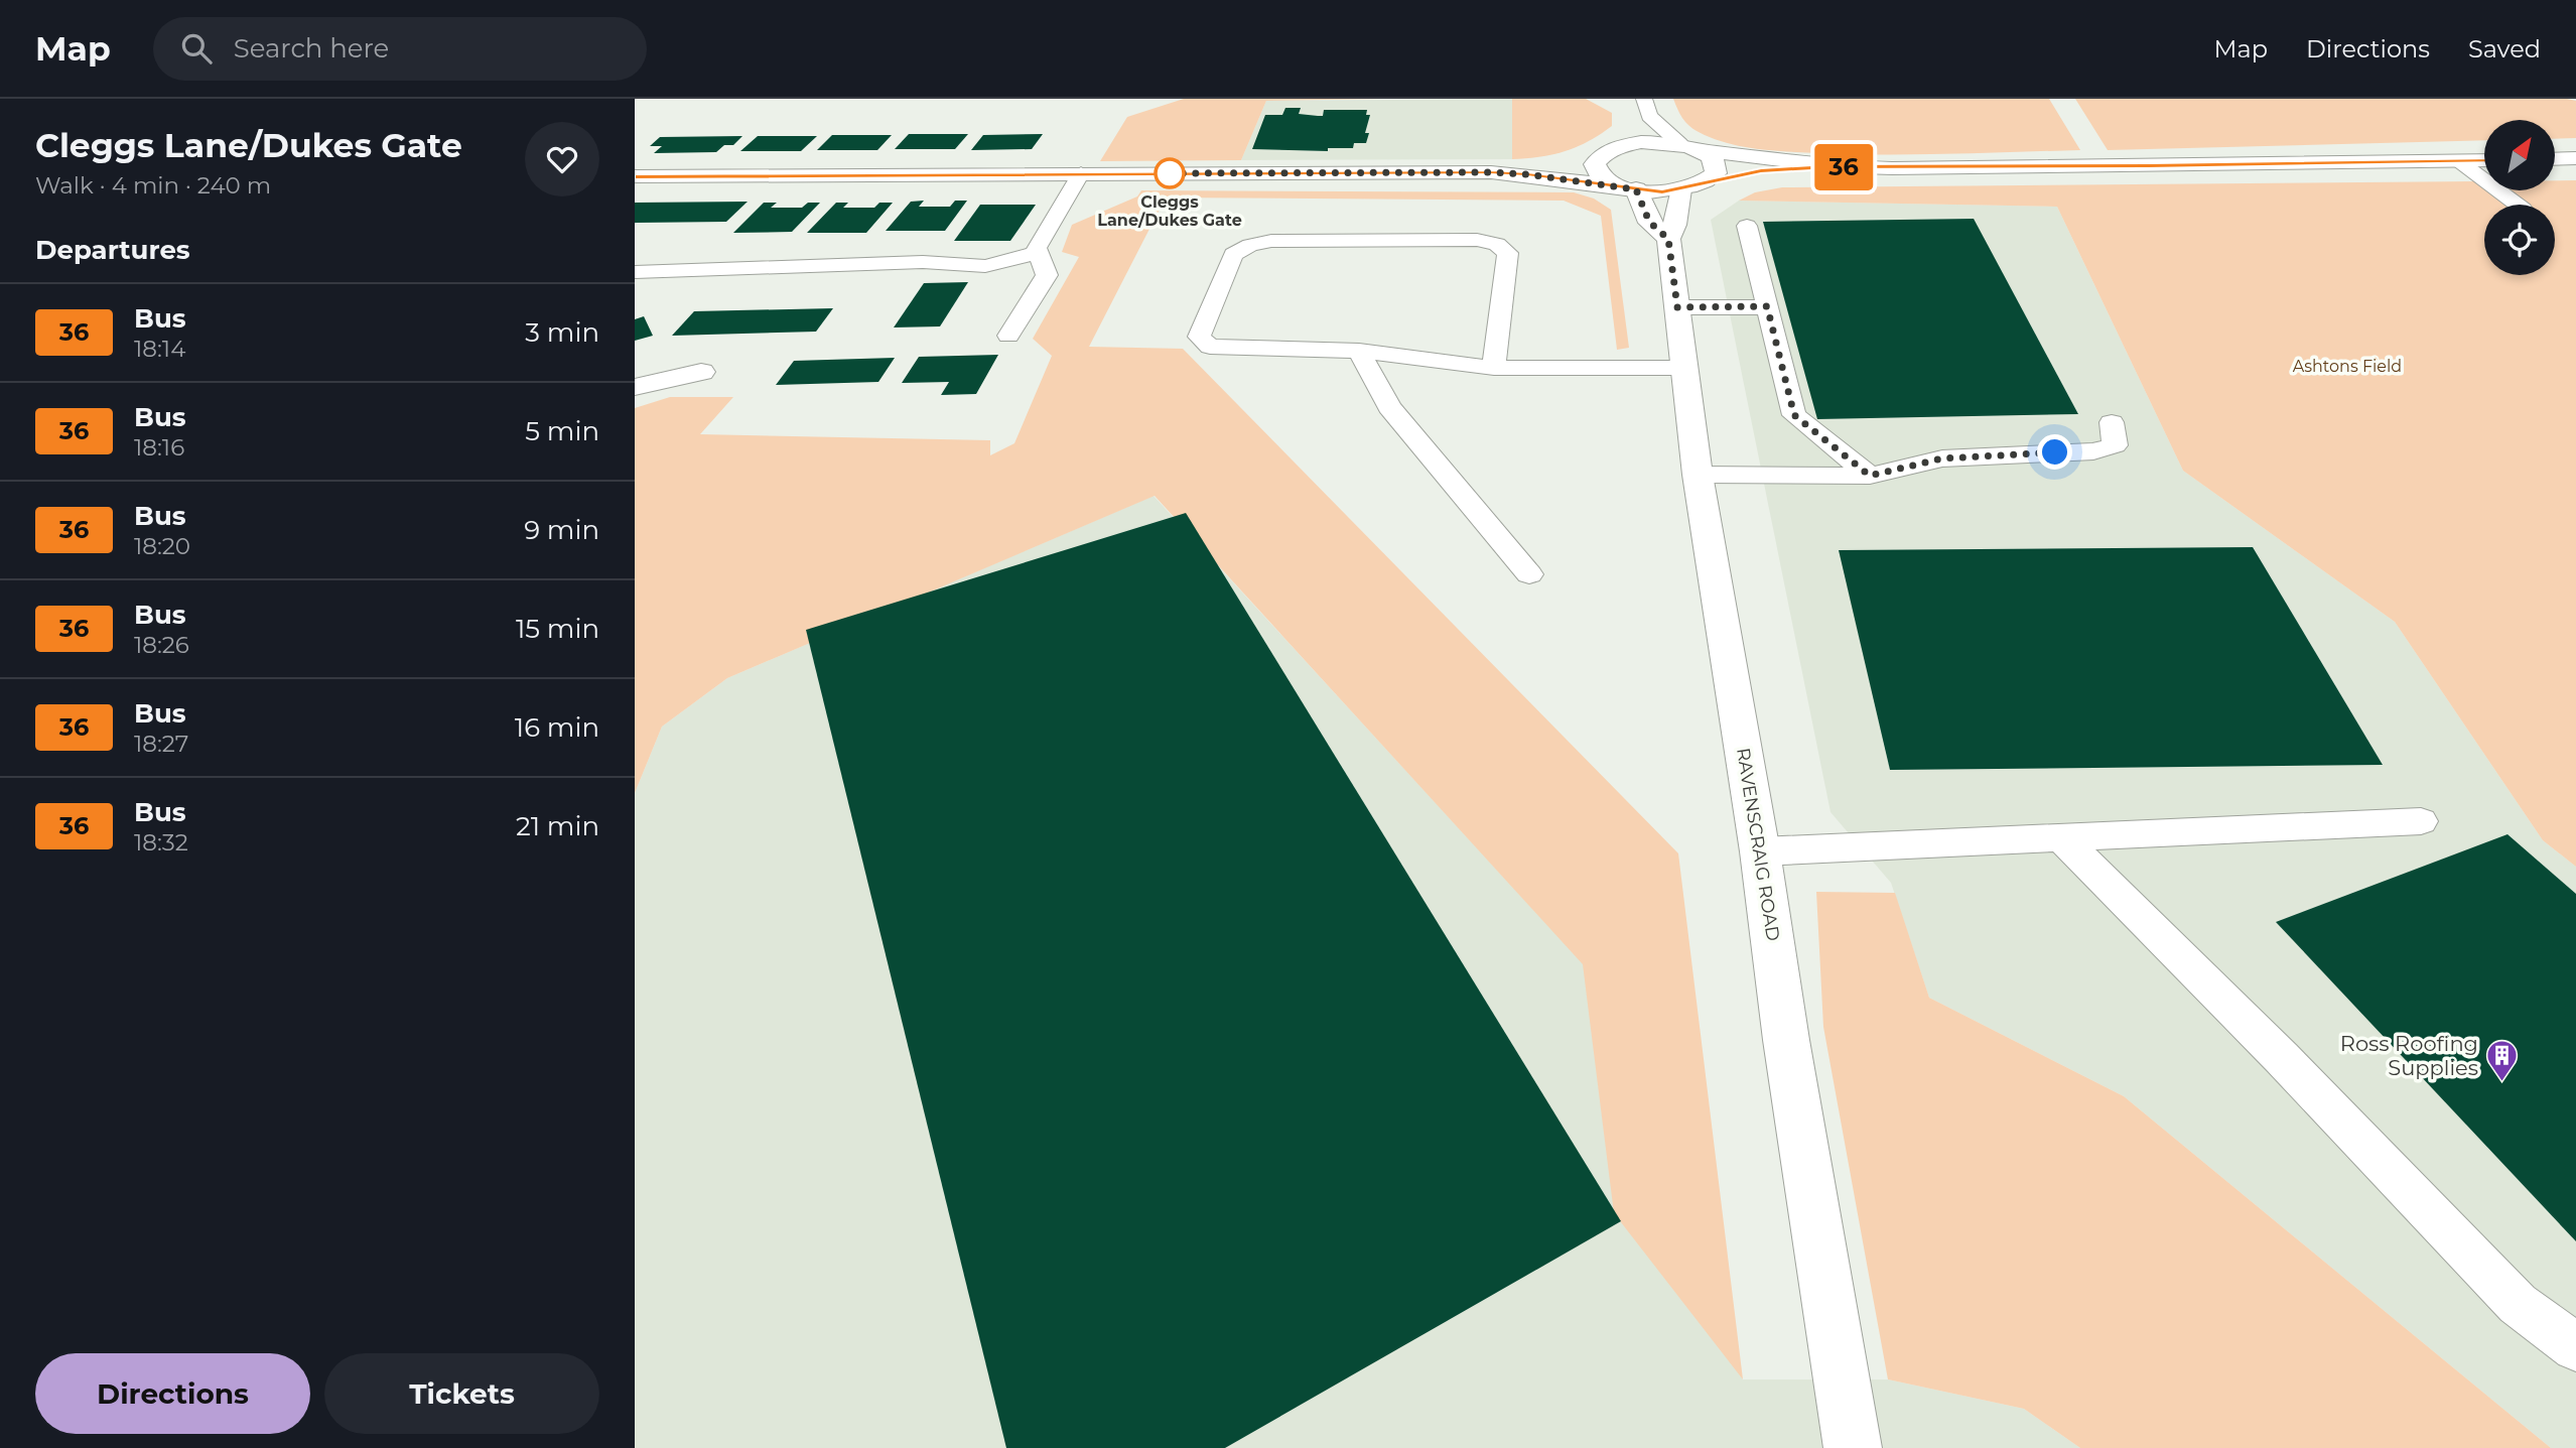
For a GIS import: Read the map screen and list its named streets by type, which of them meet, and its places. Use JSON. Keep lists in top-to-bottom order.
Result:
{
  "streets": {
    "main road": ["RAVENSCRAIG ROAD"]
  },
  "parks": ["Ashtons Field"],
  "places": {
    "other": ["Cleggs Lane/Dukes Gate"],
    "building": ["Ross Roofing Supplies"]
  },
  "lines": ["bus line 36"],
  "north": "top right",
  "page": {
    "header": "Map",
    "search": "Search here",
    "nav": ["Map", "Directions", "Saved"],
    "heading": [
      ["Cleggs Lane/Dukes Gate", "Walk · 4 min · 240 m"],
      "Departures"
    ],
    "on_map": "36",
    "list": [
      {
        "mark": "36",
        "name": "Bus",
        "note": "18:14",
        "value": "3 min"
      },
      {
        "mark": "36",
        "name": "Bus",
        "note": "18:16",
        "value": "5 min"
      },
      {
        "mark": "36",
        "name": "Bus",
        "note": "18:20",
        "value": "9 min"
      },
      {
        "mark": "36",
        "name": "Bus",
        "note": "18:26",
        "value": "15 min"
      },
      {
        "mark": "36",
        "name": "Bus",
        "note": "18:27",
        "value": "16 min"
      },
      {
        "mark": "36",
        "name": "Bus",
        "note": "18:32",
        "value": "21 min"
      }
    ],
    "buttons": ["Directions", "Tickets"]
  }
}
